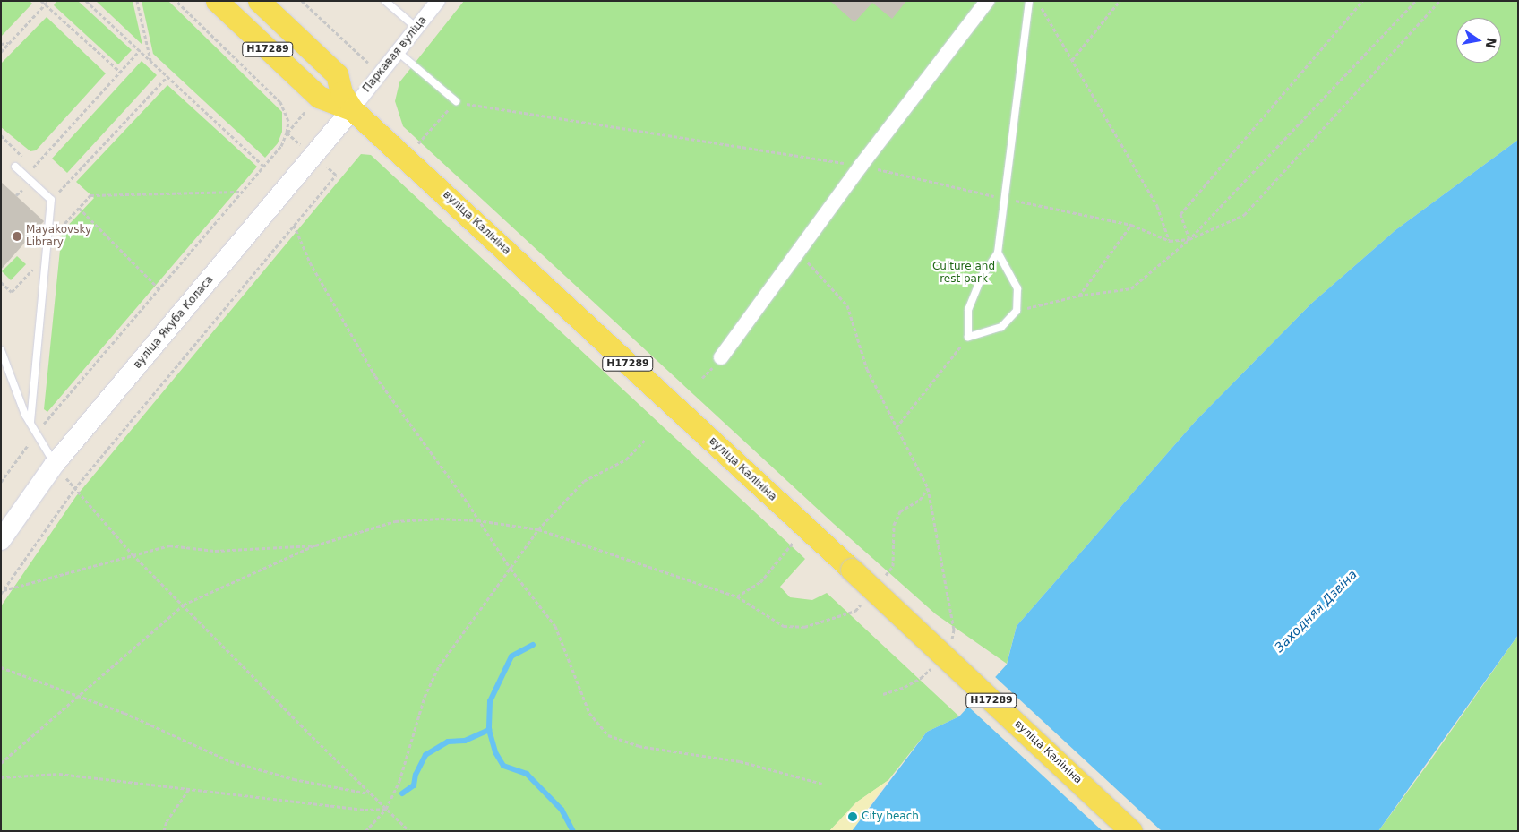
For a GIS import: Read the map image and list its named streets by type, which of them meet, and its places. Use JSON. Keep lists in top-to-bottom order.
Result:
{
  "streets": {
    "main road": ["Н17289", "вуліца Калініна"],
    "street": ["Паркавая вуліца", "вуліца Якуба Коласа"]
  },
  "crossings": [
    ["Паркавая вуліца", "вуліца Калініна"],
    ["Паркавая вуліца", "вуліца Якуба Коласа"],
    ["вуліца Калініна", "вуліца Якуба Коласа"]
  ],
  "water": ["Заходняя Дзвіна"],
  "parks": ["Culture and rest park"],
  "places": ["Mayakovsky Library", "City beach"],
  "north": "right"
}
